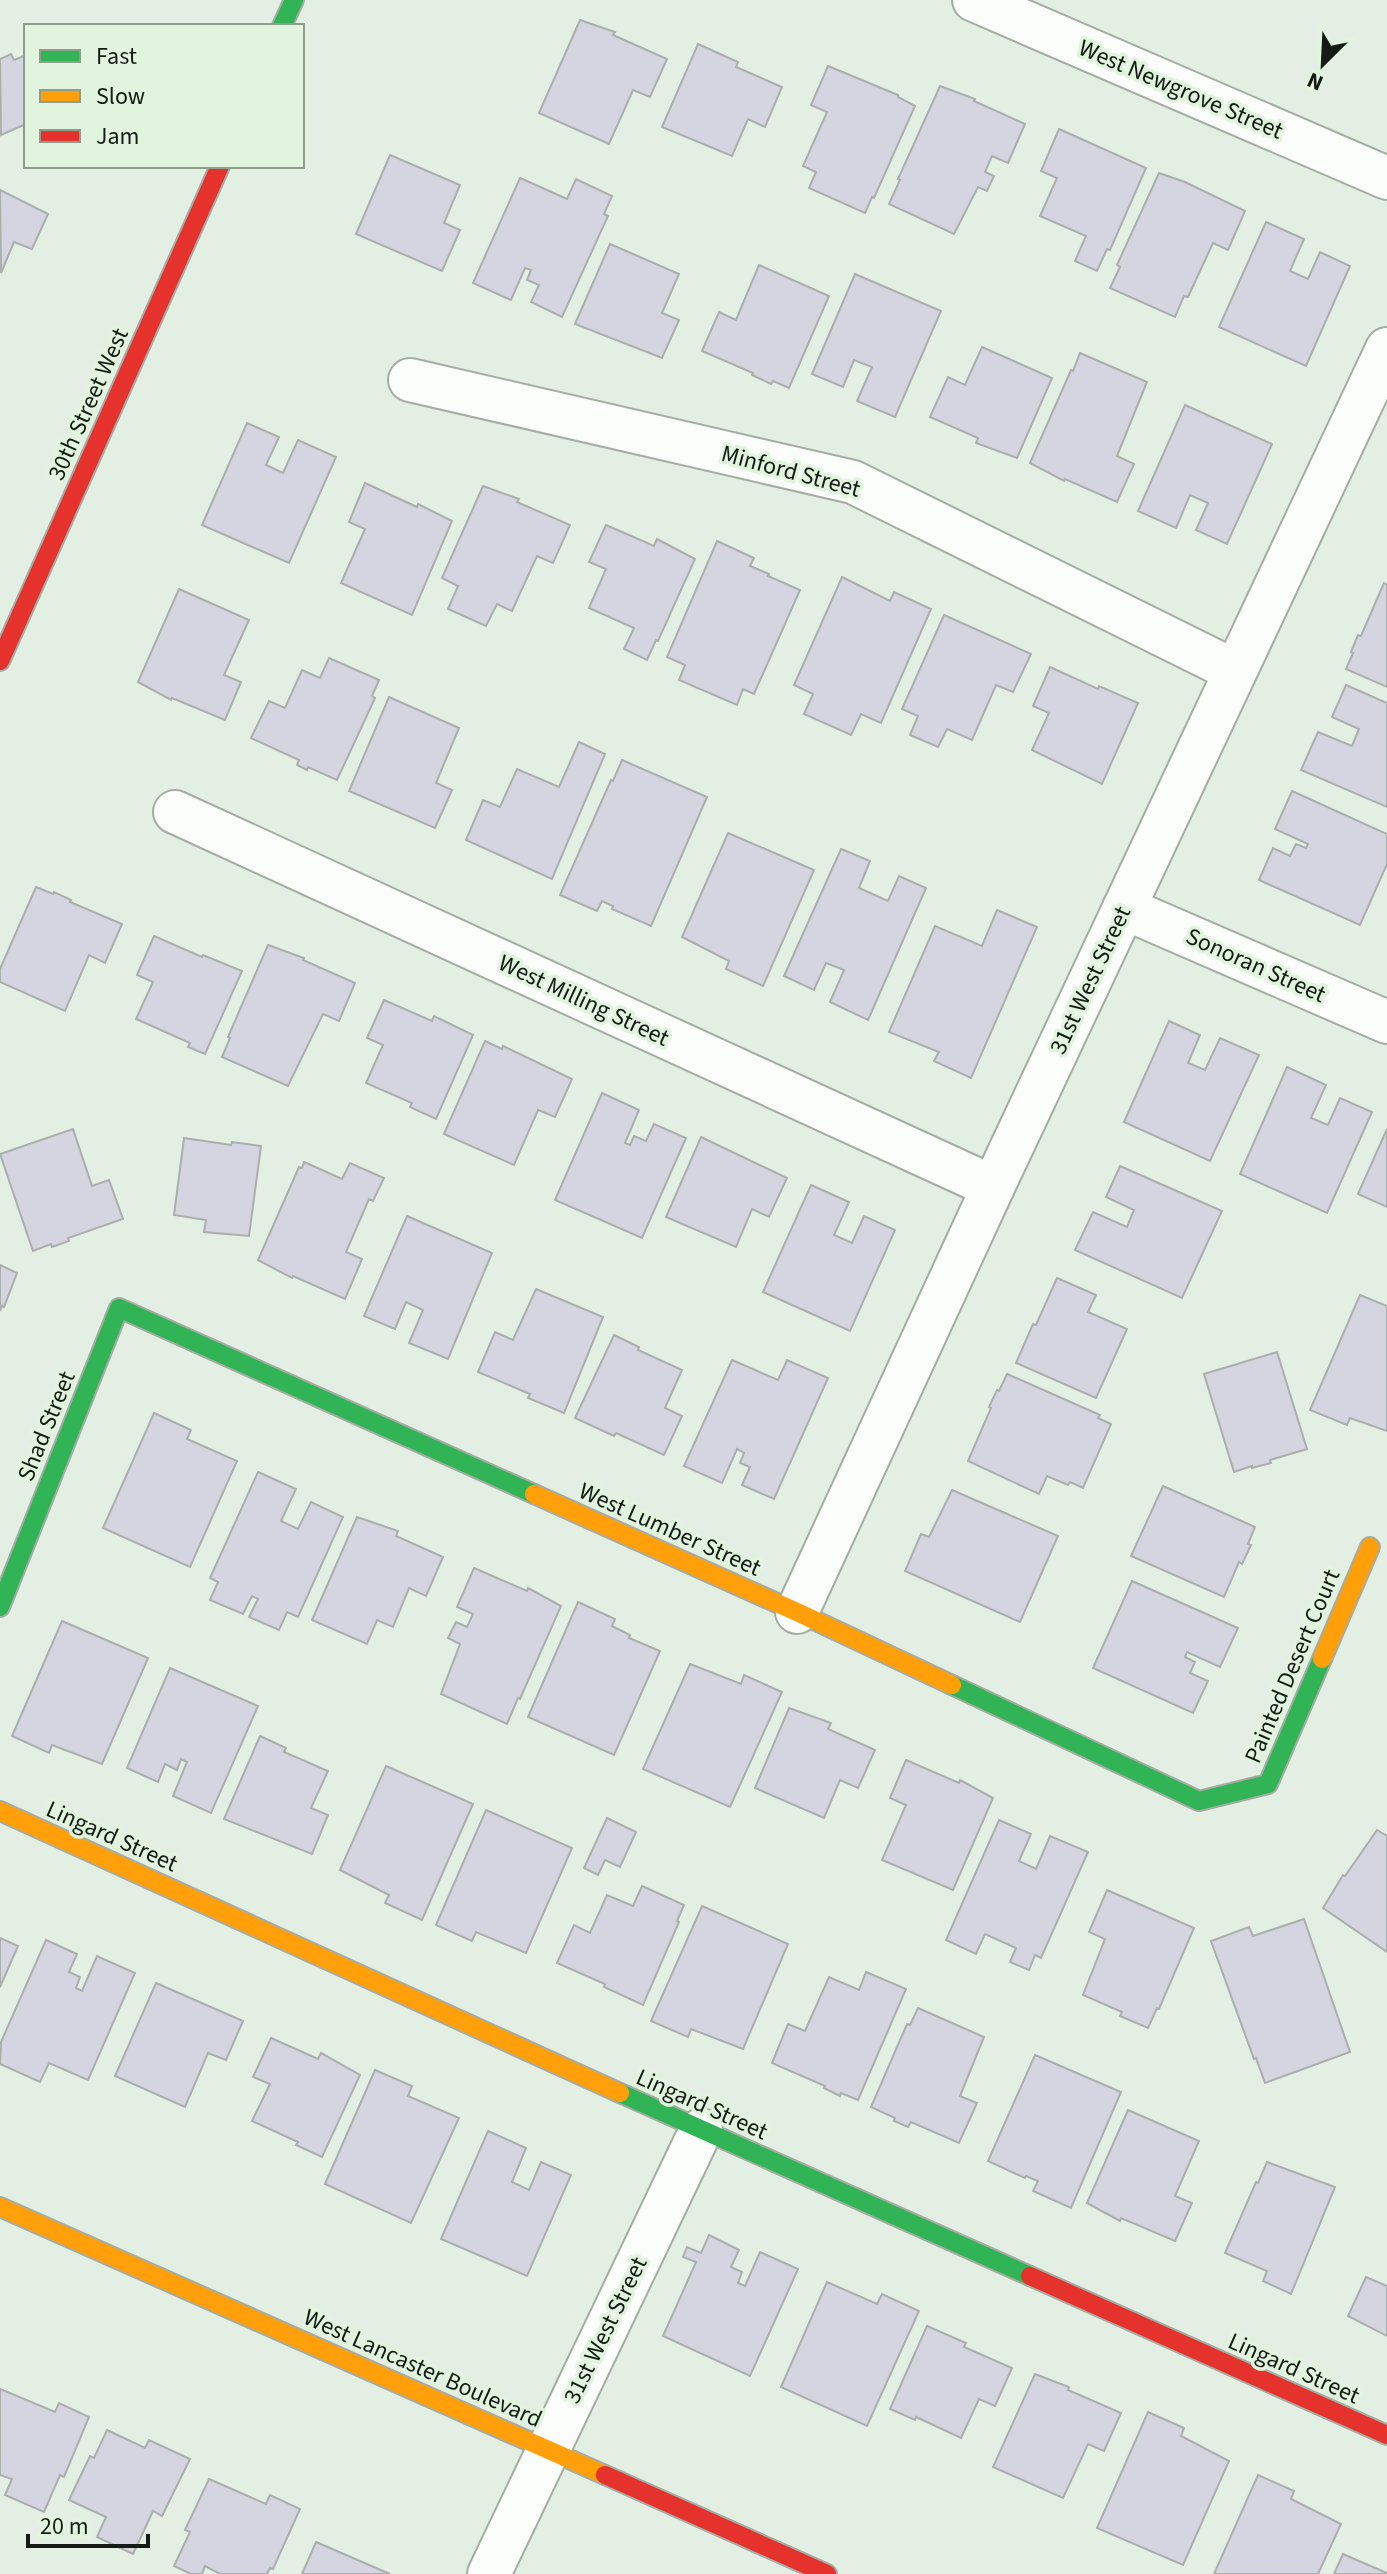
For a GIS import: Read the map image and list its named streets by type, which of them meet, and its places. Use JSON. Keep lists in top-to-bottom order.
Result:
{
  "streets": {
    "street": [
      "West Newgrove Street",
      "30th Street West",
      "Minford Street",
      "Sonoran Street",
      "31st West Street",
      "West Milling Street",
      "Shad Street",
      "West Lumber Street",
      "Painted Desert Court",
      "Lingard Street",
      "West Lancaster Boulevard"
    ]
  },
  "crossings": [
    ["Minford Street", "31st West Street"],
    ["Sonoran Street", "31st West Street"],
    ["31st West Street", "West Milling Street"],
    ["31st West Street", "West Lumber Street"],
    ["31st West Street", "Lingard Street"],
    ["31st West Street", "West Lancaster Boulevard"],
    ["Shad Street", "West Lumber Street"],
    ["West Lumber Street", "Painted Desert Court"]
  ],
  "legend": ["Fast", "Slow", "Jam"],
  "scale_bar": "20 m",
  "north": "bottom left"
}
